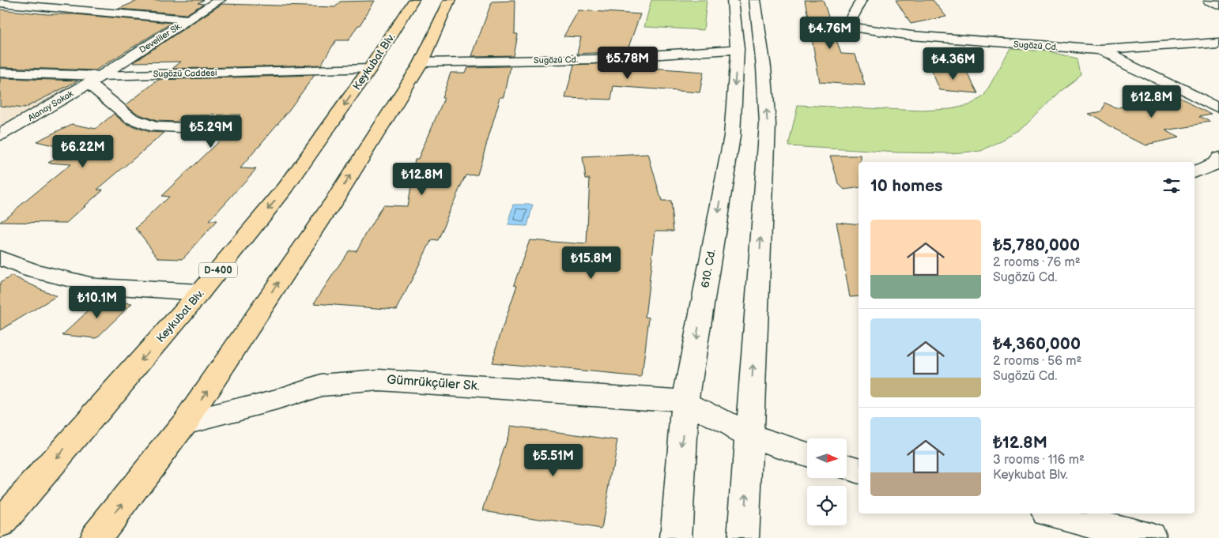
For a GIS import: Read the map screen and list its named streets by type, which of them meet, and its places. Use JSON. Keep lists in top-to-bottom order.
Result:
{
  "streets": {
    "highway": ["Keykubat Blv.", "D-400"],
    "street": [
      "Develiler Sk.",
      "Sugözü Cd.",
      "Sugözü Caddesi",
      "Alanay Sokak",
      "610. Cd.",
      "Gümrükçüler Sk."
    ]
  },
  "crossings": [
    ["Develiler Sk.", "Sugözü Caddesi"],
    ["Develiler Sk.", "Alanay Sokak"],
    ["Sugözü Cd.", "610. Cd."],
    ["Keykubat Blv.", "Sugözü Caddesi"],
    ["Sugözü Caddesi", "Alanay Sokak"],
    ["610. Cd.", "Gümrükçüler Sk."]
  ],
  "north": "right",
  "page": {
    "price": [
      "₺4.76M",
      "₺5.78M",
      "₺4.36M",
      "₺12.8M",
      "₺5.29M",
      "₺6.22M",
      "₺12.8M",
      "₺15.8M",
      "₺10.1M",
      "₺5.51M"
    ],
    "heading": "10 homes",
    "list": [
      {
        "name": "₺5,780,000",
        "note": "2 rooms · 76 m² · Sugözü Cd."
      },
      {
        "name": "₺4,360,000",
        "note": "2 rooms · 56 m² · Sugözü Cd."
      },
      {
        "name": "₺12.8M",
        "note": "3 rooms · 116 m² · Keykubat Blv."
      }
    ]
  }
}
